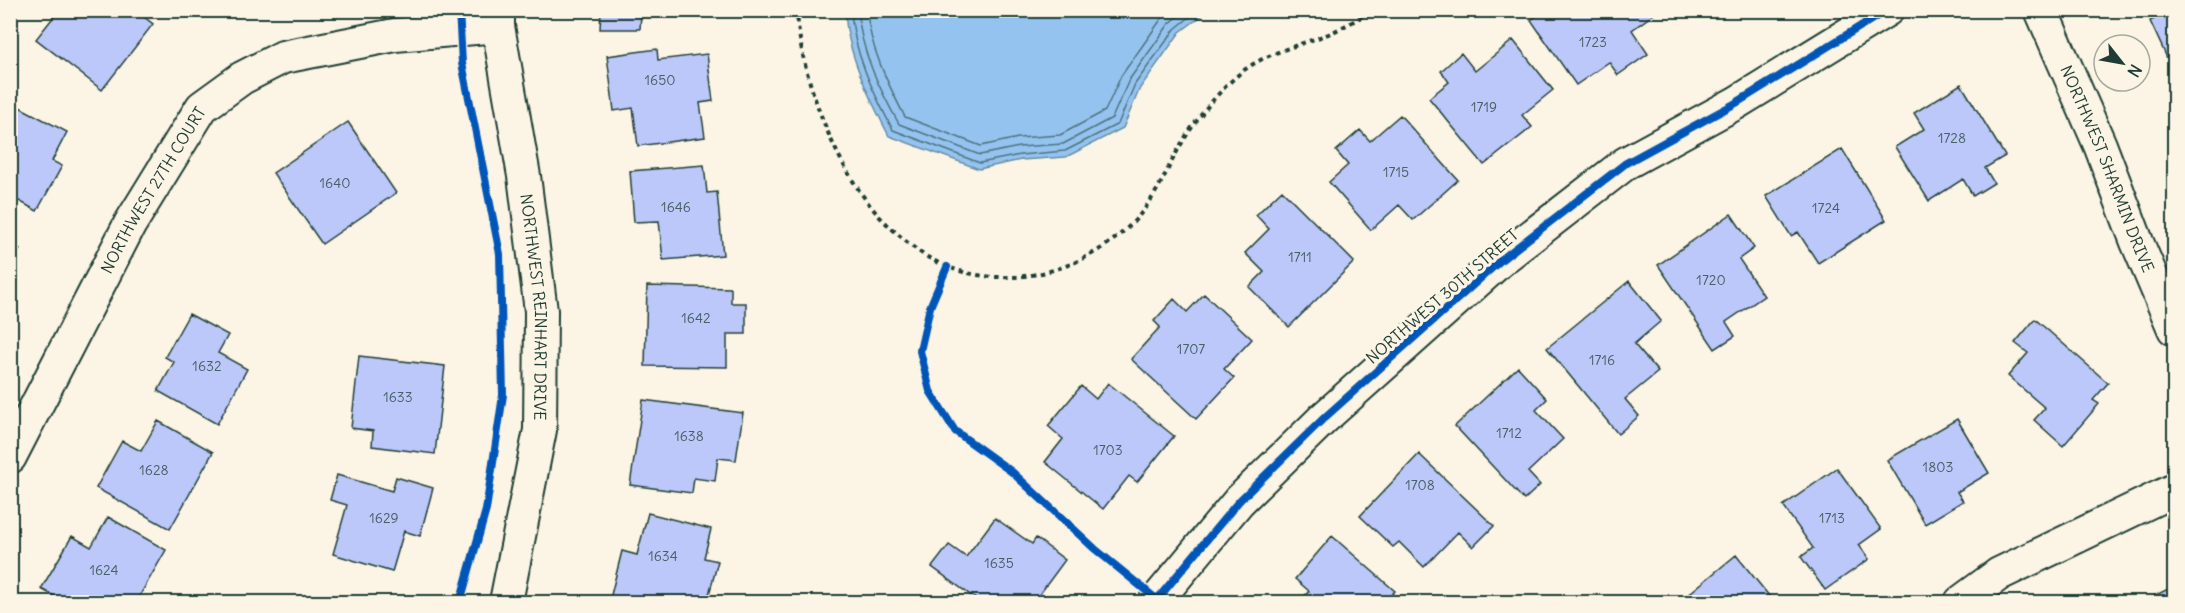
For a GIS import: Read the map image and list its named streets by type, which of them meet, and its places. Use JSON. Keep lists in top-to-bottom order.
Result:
{
  "streets": {
    "street": [
      "NORTHWEST SHARMIN DRIVE",
      "NORTHWEST 27TH COURT",
      "NORTHWEST 30TH STREET",
      "NORTHWEST REINHART DRIVE"
    ]
  },
  "crossings": [
    ["NORTHWEST 27TH COURT", "NORTHWEST REINHART DRIVE"]
  ],
  "house_numbers": [
    "1723",
    "1650",
    "1719",
    "1728",
    "1715",
    "1640",
    "1646",
    "1724",
    "1711",
    "1720",
    "1642",
    "1707",
    "1716",
    "1632",
    "1633",
    "1712",
    "1638",
    "1703",
    "1803",
    "1628",
    "1708",
    "1629",
    "1713",
    "1634",
    "1635",
    "1624"
  ],
  "north": "bottom right"
}
